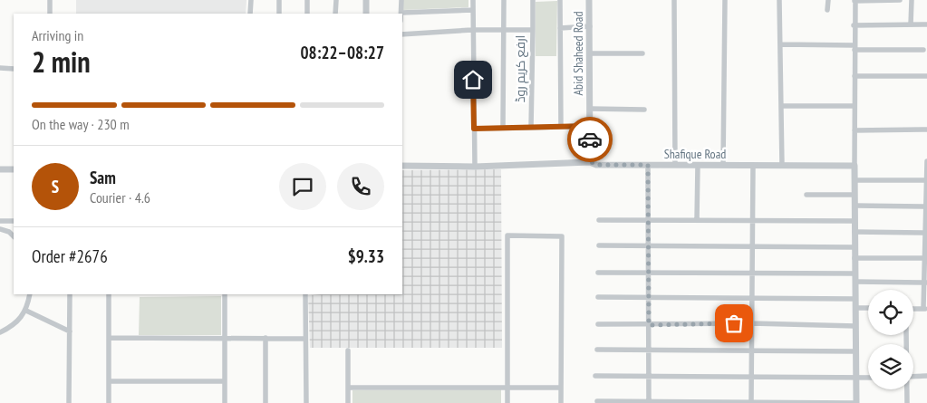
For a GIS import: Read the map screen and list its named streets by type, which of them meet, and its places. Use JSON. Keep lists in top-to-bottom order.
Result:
{
  "streets": {
    "street": ["Abid Shaheed Road", "ارفع کریم روڈ", "Shafique Road"]
  },
  "crossings": [
    ["Abid Shaheed Road", "Shafique Road"]
  ],
  "page": {
    "heading": ["2 min", "Arriving in", "08:22–08:27"],
    "panel": [
      "Sam",
      "Courier · 4.6",
      "Order #2676",
      "$9.33"
    ],
    "bar": "On the way · 230 m",
    "round": "S"
  }
}
